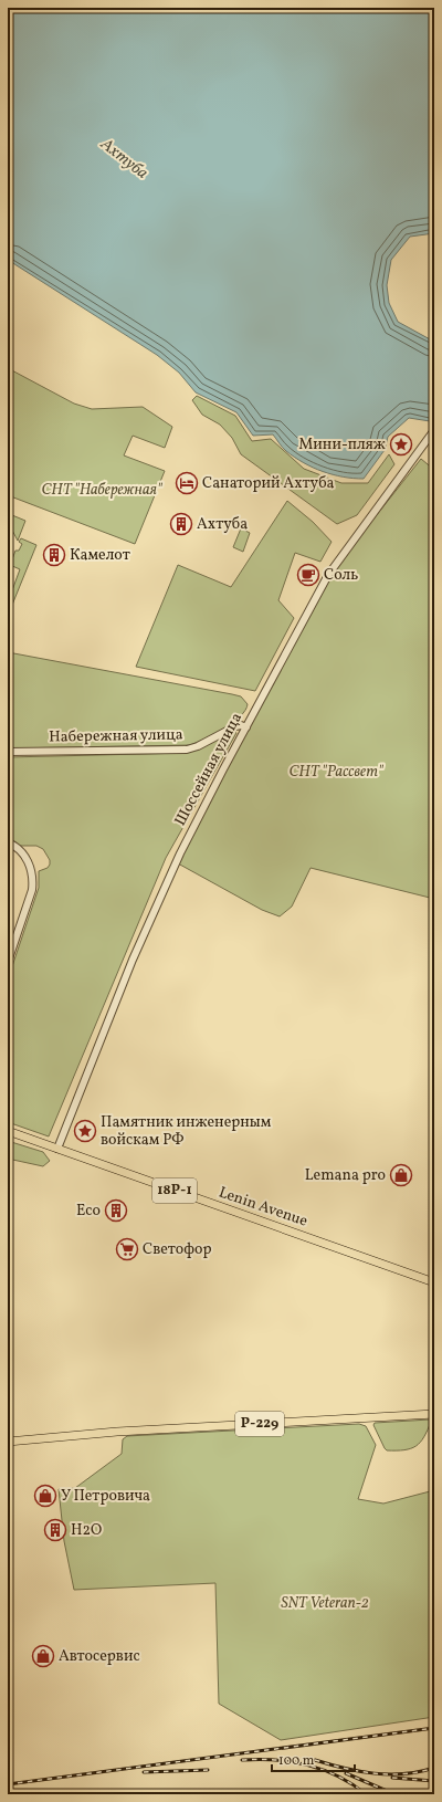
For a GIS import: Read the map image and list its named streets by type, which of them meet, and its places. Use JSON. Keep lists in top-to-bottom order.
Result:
{
  "streets": {
    "main road": ["18Р-1", "Lenin Avenue", "Р-229"],
    "street": ["Набережная улица", "Шоссейная улица"]
  },
  "crossings": [
    ["Набережная улица", "Шоссейная улица"],
    ["Шоссейная улица", "Lenin Avenue"]
  ],
  "water": ["Ахтуба"],
  "parks": ["СНТ \"Набережная\"", "СНТ \"Рассвет\"", "SNT Veteran-2"],
  "places": {
    "place": ["Мини-пляж", "Памятник инженерным войскам РФ"],
    "hotel": ["Санаторий Ахтуба"],
    "building": [
      "Ахтуба",
      "Камелот",
      "Eco",
      "H2O"
    ],
    "cafe": ["Соль"],
    "shop": ["Lemana pro", "У Петровича", "Автосервис"],
    "supermarket": ["Светофор"]
  },
  "scale_bar": "100 m"
}
